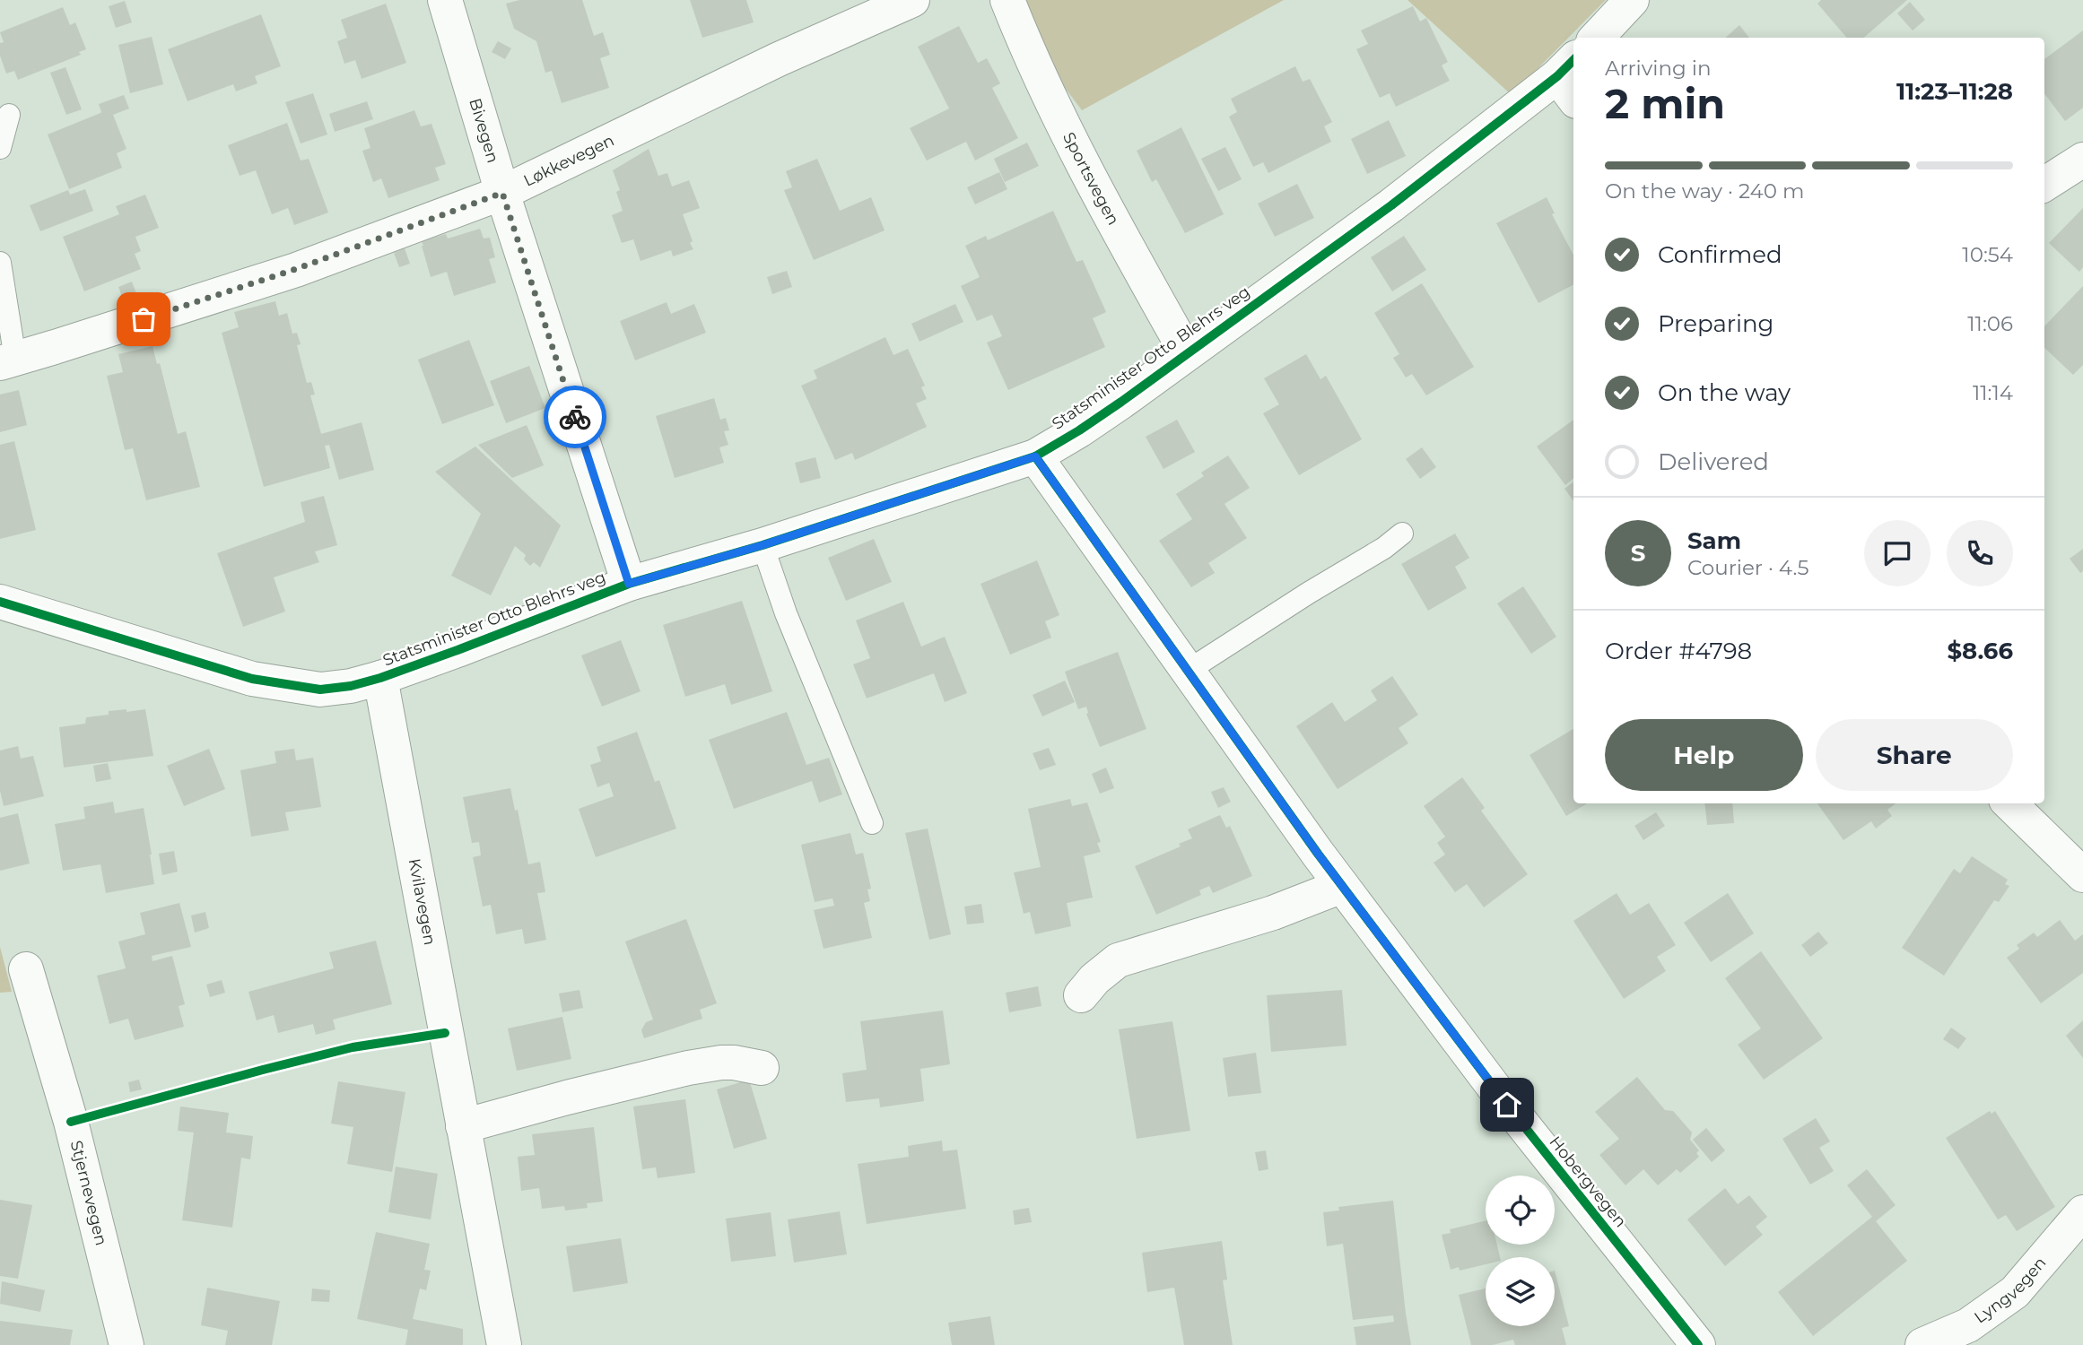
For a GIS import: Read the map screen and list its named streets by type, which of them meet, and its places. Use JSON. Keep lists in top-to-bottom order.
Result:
{
  "streets": {
    "street": [
      "Bivegen",
      "Løkkevegen",
      "Sportsvegen",
      "Statsminister Otto Blehrs veg",
      "Kvilavegen",
      "Hobergvegen",
      "Stjernevegen",
      "Lyngvegen"
    ]
  },
  "crossings": [
    ["Bivegen", "Løkkevegen"],
    ["Bivegen", "Statsminister Otto Blehrs veg"],
    ["Sportsvegen", "Statsminister Otto Blehrs veg"],
    ["Statsminister Otto Blehrs veg", "Kvilavegen"],
    ["Statsminister Otto Blehrs veg", "Hobergvegen"]
  ],
  "page": {
    "heading": ["2 min", "Arriving in", "11:23–11:28"],
    "panel": [
      "Sam",
      "Courier · 4.5",
      "Order #4798",
      "$8.66"
    ],
    "bar": "On the way · 240 m",
    "list": [
      ["Confirmed", "10:54"],
      ["Preparing", "11:06"],
      ["On the way", "11:14"],
      "Delivered"
    ],
    "round": "S",
    "buttons": ["Help", "Share"]
  }
}
